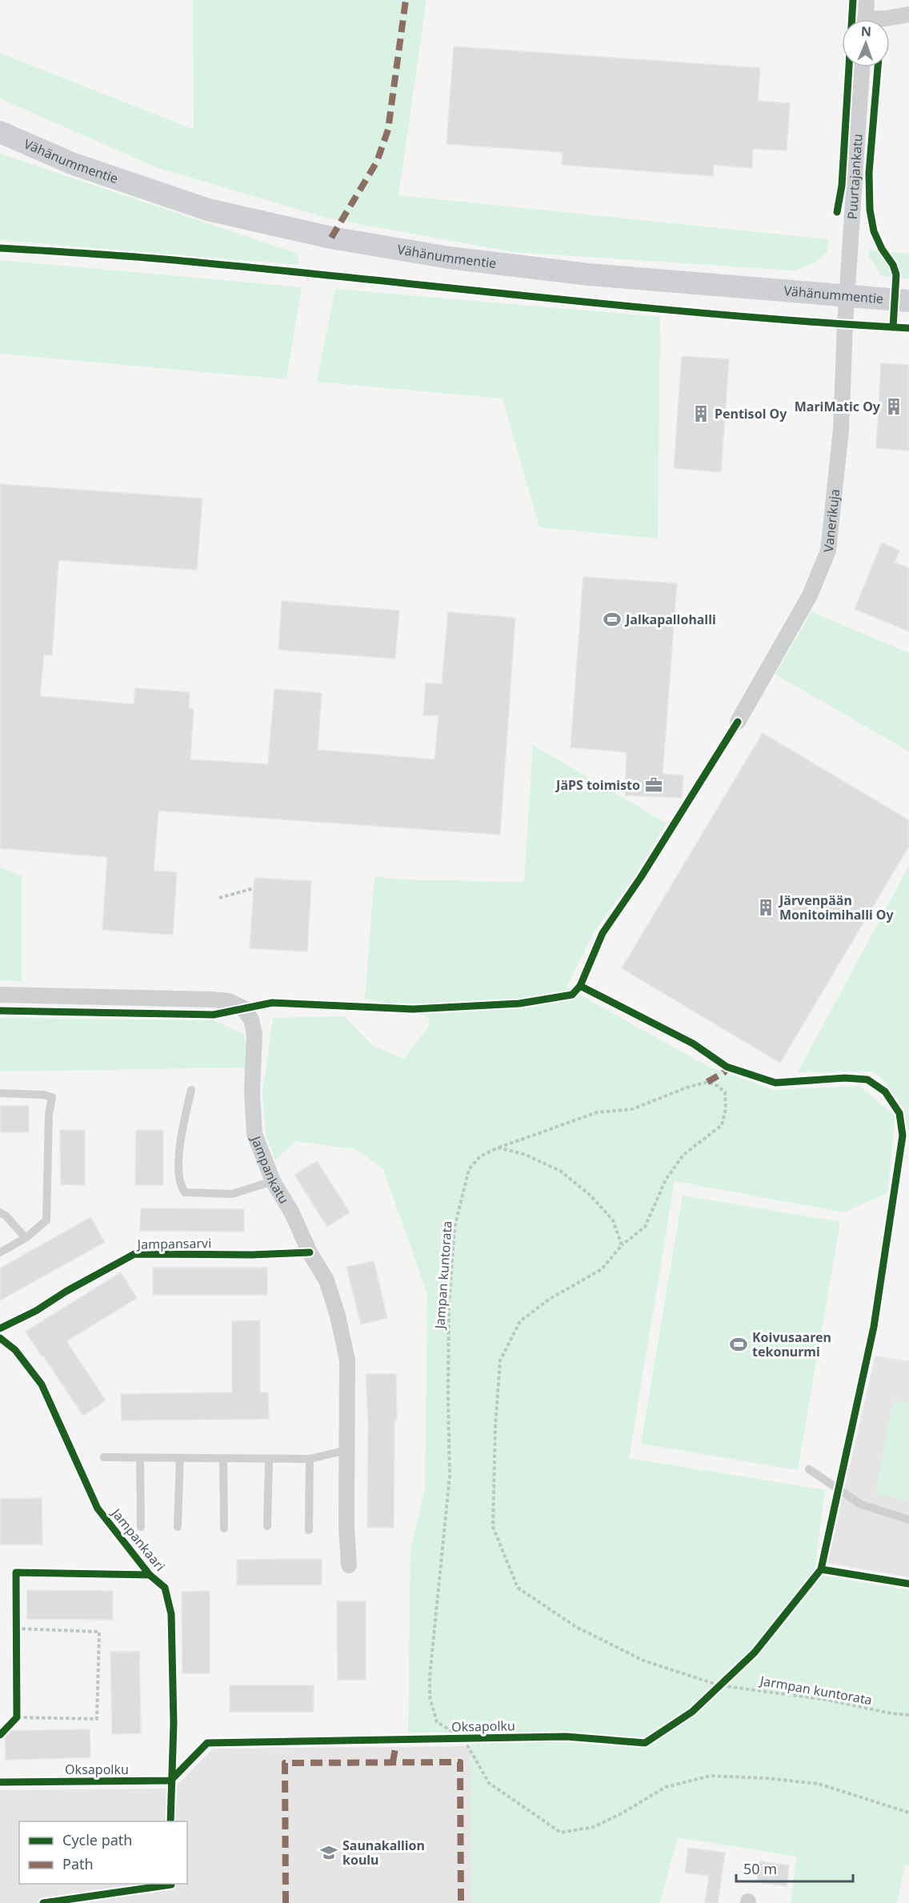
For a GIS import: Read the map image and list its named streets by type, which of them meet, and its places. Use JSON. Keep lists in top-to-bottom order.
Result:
{
  "streets": {
    "main road": ["Vähänummentie"],
    "street": ["Puurtajankatu", "Vanerikuja", "Jampankatu"],
    "path": ["Jampan kuntorata", "Jarmpan kuntorata"],
    "cycle path": ["Jampansarvi", "Jampankaari", "Oksapolku"]
  },
  "crossings": [
    ["Vähänummentie", "Puurtajankatu"],
    ["Vähänummentie", "Vanerikuja"],
    ["Puurtajankatu", "Vanerikuja"],
    ["Jampan kuntorata", "Oksapolku"]
  ],
  "places": {
    "building": ["MariMatic Oy", "Pentisol Oy", "Järvenpään Monitoimihalli Oy"],
    "sports": ["Jalkapallohalli", "Koivusaaren tekonurmi"],
    "office": ["JäPS toimisto"],
    "school or university": ["Saunakallion koulu"]
  },
  "legend": ["Cycle path", "Path"],
  "scale_bar": "50 m",
  "north": "top"
}
